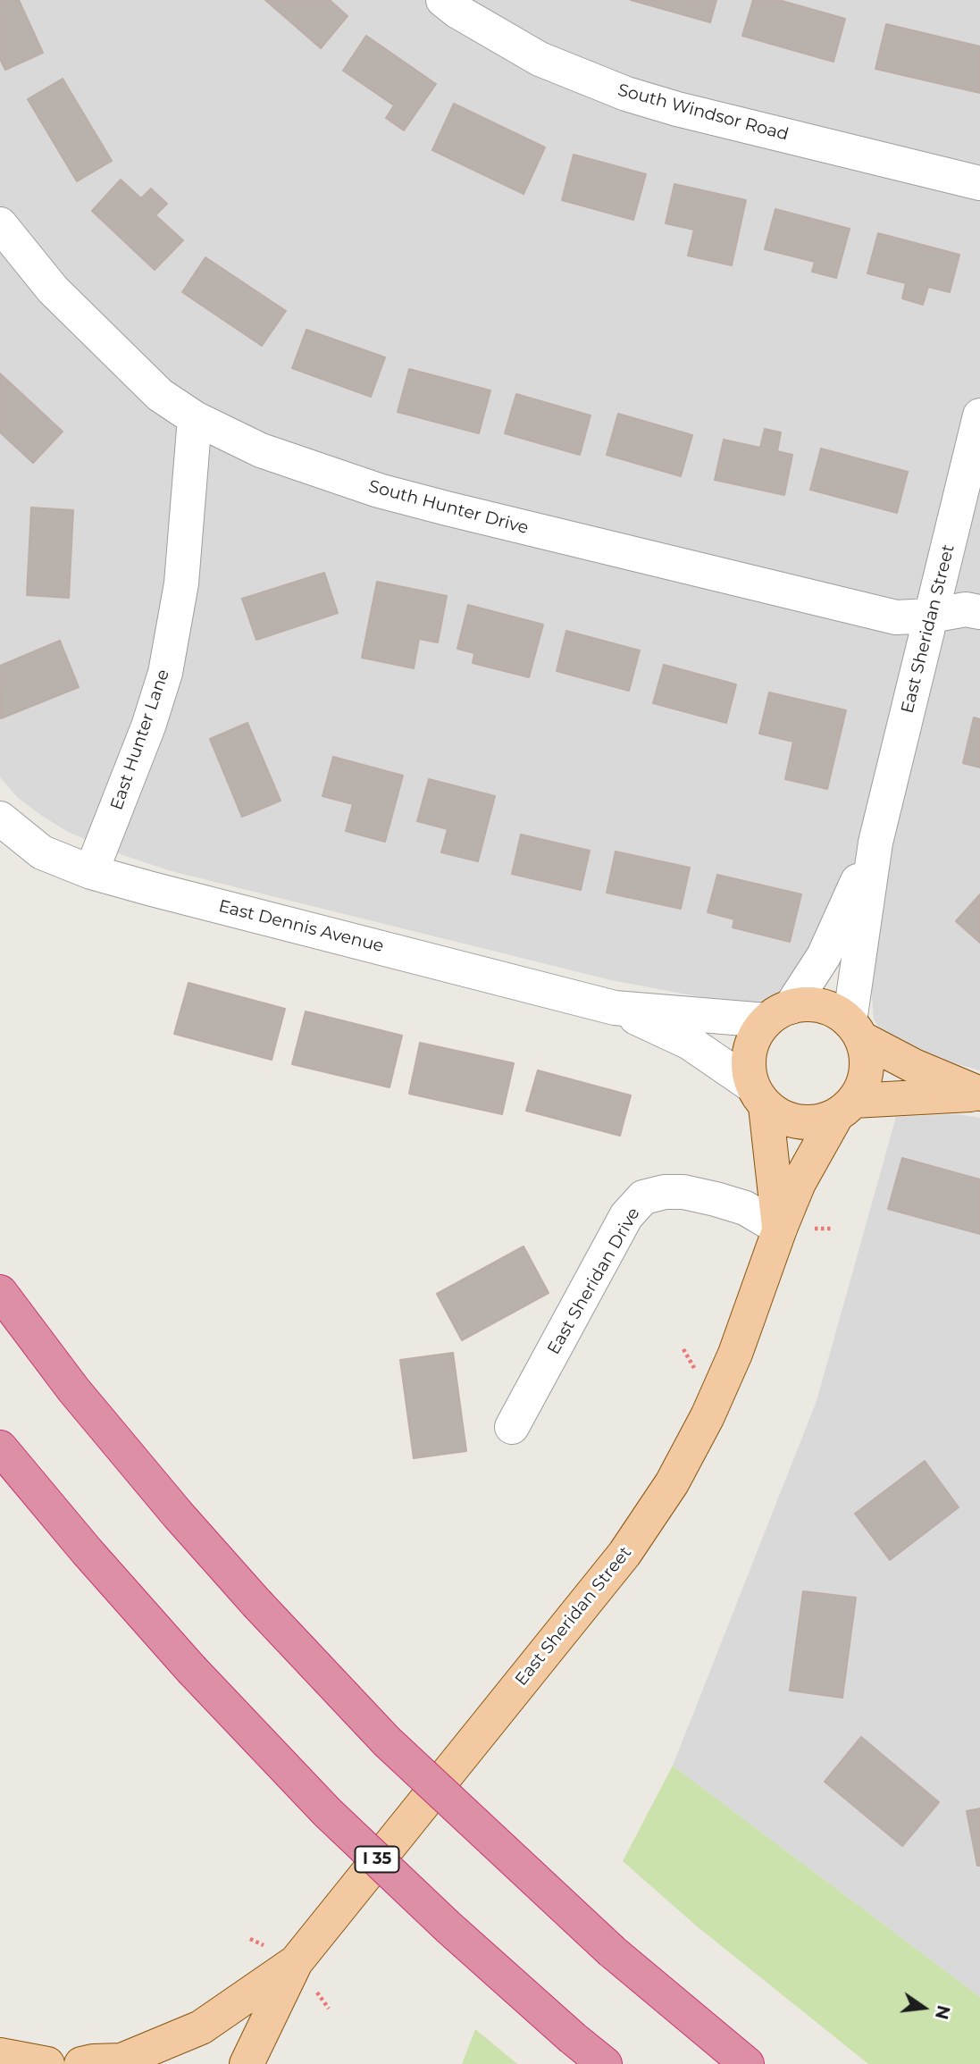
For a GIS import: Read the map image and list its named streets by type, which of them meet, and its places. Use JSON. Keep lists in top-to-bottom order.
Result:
{
  "streets": {
    "highway": ["I 35"],
    "main road": ["East Sheridan Street"],
    "street": [
      "South Windsor Road",
      "South Hunter Drive",
      "East Hunter Lane",
      "East Dennis Avenue",
      "East Sheridan Drive"
    ]
  },
  "crossings": [
    ["South Hunter Drive", "East Sheridan Street"],
    ["South Hunter Drive", "East Hunter Lane"],
    ["East Sheridan Street", "East Dennis Avenue"],
    ["East Sheridan Street", "East Sheridan Drive"],
    ["East Hunter Lane", "East Dennis Avenue"]
  ],
  "north": "right"
}
